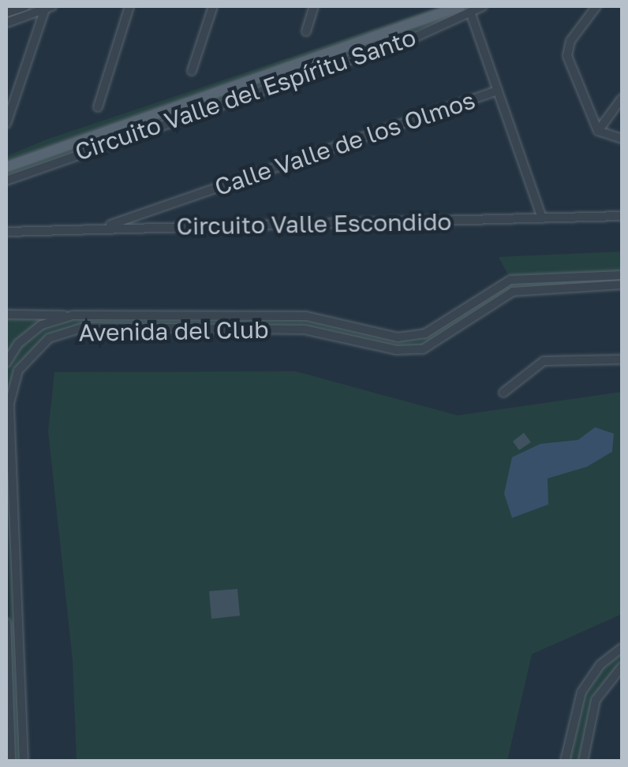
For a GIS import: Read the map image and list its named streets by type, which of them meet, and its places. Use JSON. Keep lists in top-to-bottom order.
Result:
{
  "streets": {
    "street": [
      "Circuito Valle del Espíritu Santo",
      "Calle Valle de los Olmos",
      "Circuito Valle Escondido",
      "Avenida del Club"
    ]
  },
  "crossings": [
    ["Calle Valle de los Olmos", "Circuito Valle Escondido"]
  ]
}
